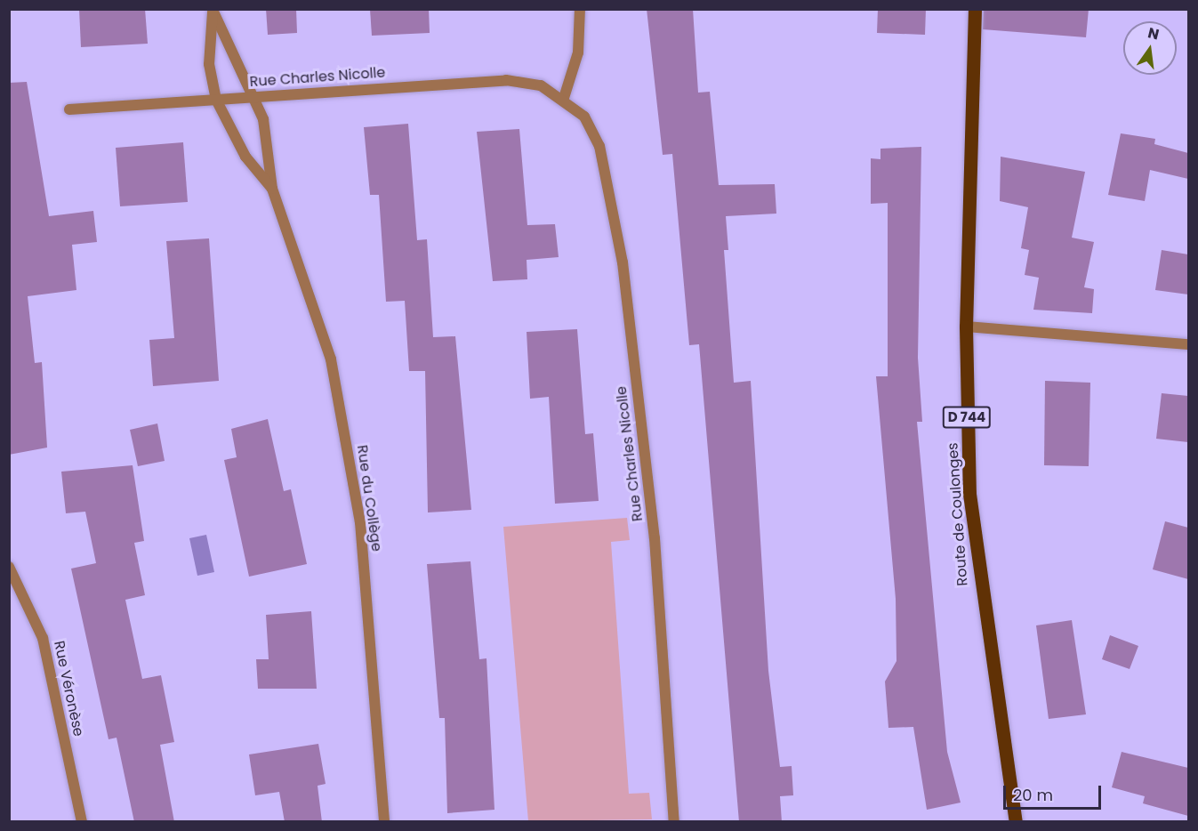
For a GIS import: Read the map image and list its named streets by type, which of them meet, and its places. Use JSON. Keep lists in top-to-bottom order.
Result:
{
  "streets": {
    "main road": ["D 744", "Route de Coulonges"],
    "street": ["Rue Charles Nicolle", "Rue du Collège", "Rue Véronèse"]
  },
  "crossings": [
    ["Rue Charles Nicolle", "Rue du Collège"]
  ],
  "scale_bar": "20 m",
  "north": "top"
}
